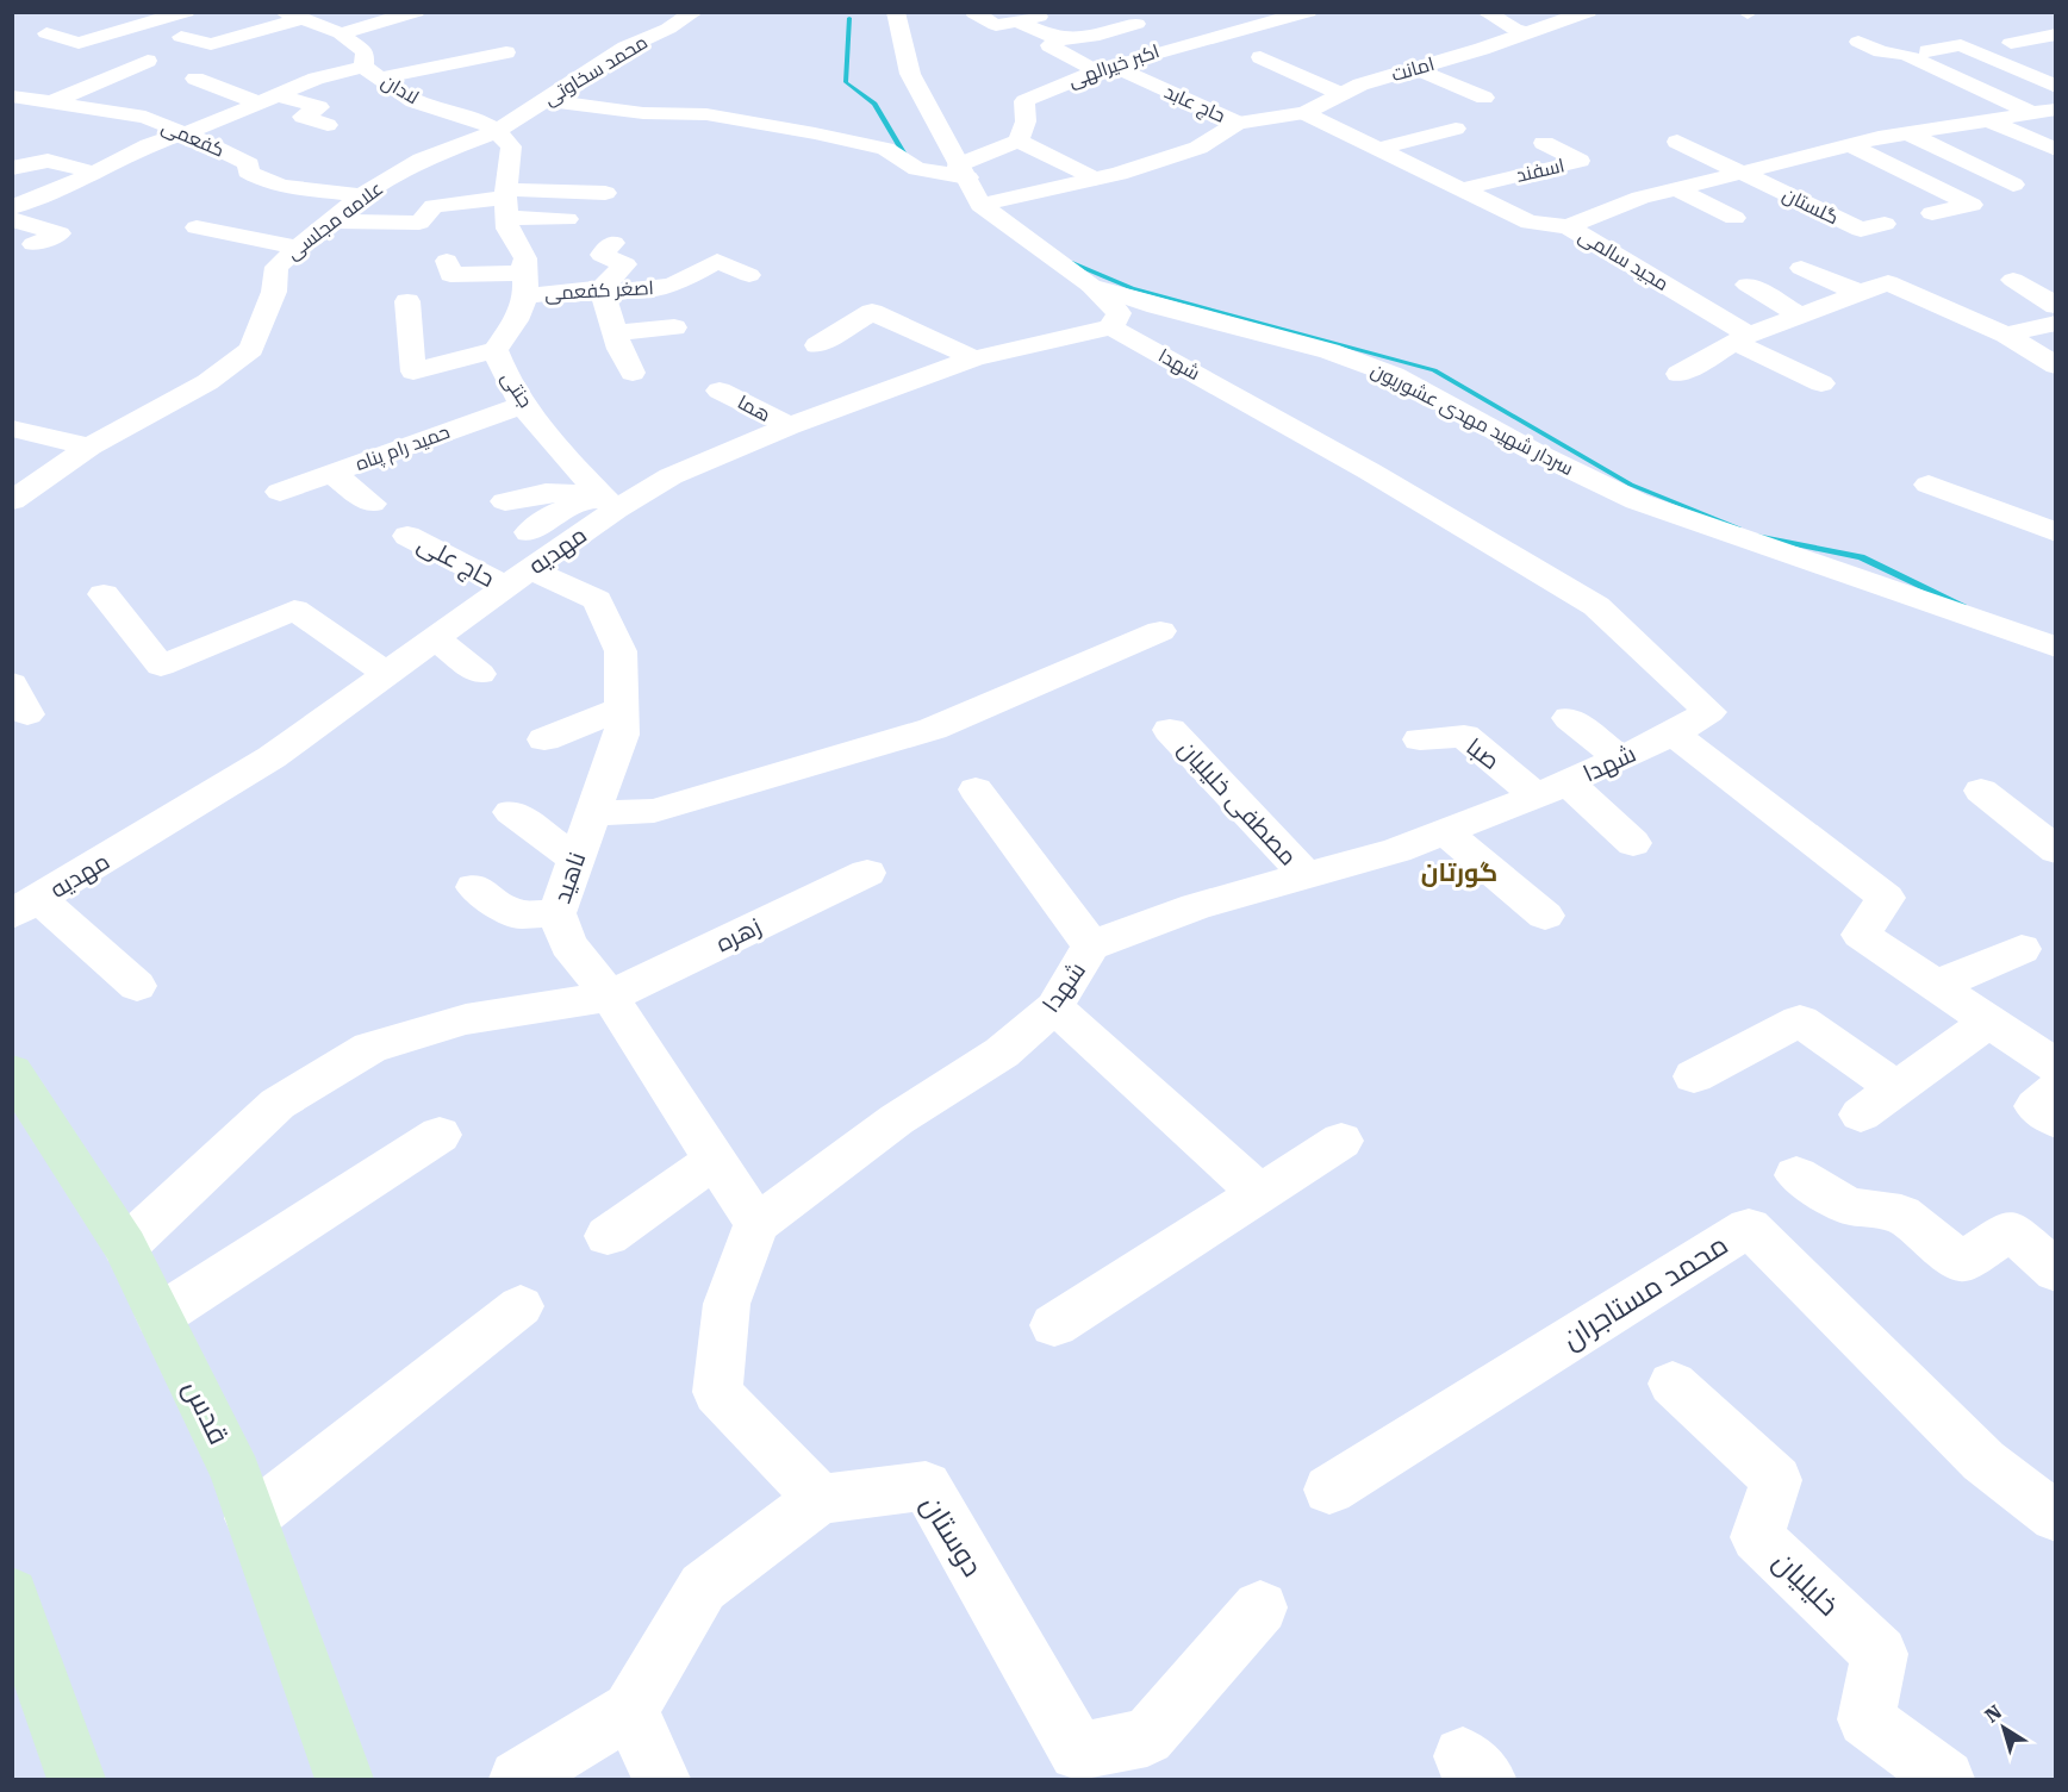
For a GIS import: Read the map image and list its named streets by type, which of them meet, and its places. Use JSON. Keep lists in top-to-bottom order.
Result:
{
  "streets": {
    "main road": ["قدس"],
    "street": [
      "اکبر خیرالهی",
      "امانت",
      "محمد سخاوتی",
      "لادان",
      "حاج عابد",
      "کفعمی",
      "اسفند",
      "گلستان",
      "علامه مجلسی",
      "مجید سالمی",
      "اصغر کفعمی",
      "شهدا",
      "جنتی",
      "هما",
      "سردار شهید مهدی عشوریون",
      "حمید رام پناه",
      "مهدیه",
      "حاج علی",
      "صبا",
      "مصطفی خلیلیان",
      "ناهید",
      "زهره",
      "محمد مستاجران",
      "دوستان",
      "خلیلیان"
    ]
  },
  "crossings": [
    ["اکبر خیرالهی", "حاج عابد"],
    ["امانت", "حاج عابد"],
    ["محمد سخاوتی", "لادان"],
    ["محمد سخاوتی", "علامه مجلسی"],
    ["لادان", "علامه مجلسی"],
    ["کفعمی", "علامه مجلسی"],
    ["گلستان", "مجید سالمی"],
    ["اصغر کفعمی", "جنتی"],
    ["شهدا", "مهدیه"],
    ["شهدا", "صبا"],
    ["شهدا", "مصطفی خلیلیان"],
    ["شهدا", "ناهید"],
    ["جنتی", "حمید رام پناه"],
    ["جنتی", "مهدیه"],
    ["هما", "مهدیه"],
    ["مهدیه", "حاج علی"],
    ["مهدیه", "ناهید"],
    ["حاج علی", "ناهید"],
    ["ناهید", "زهره"],
    ["زهره", "قدس"]
  ],
  "districts": ["گورتان"],
  "north": "top left"
}
